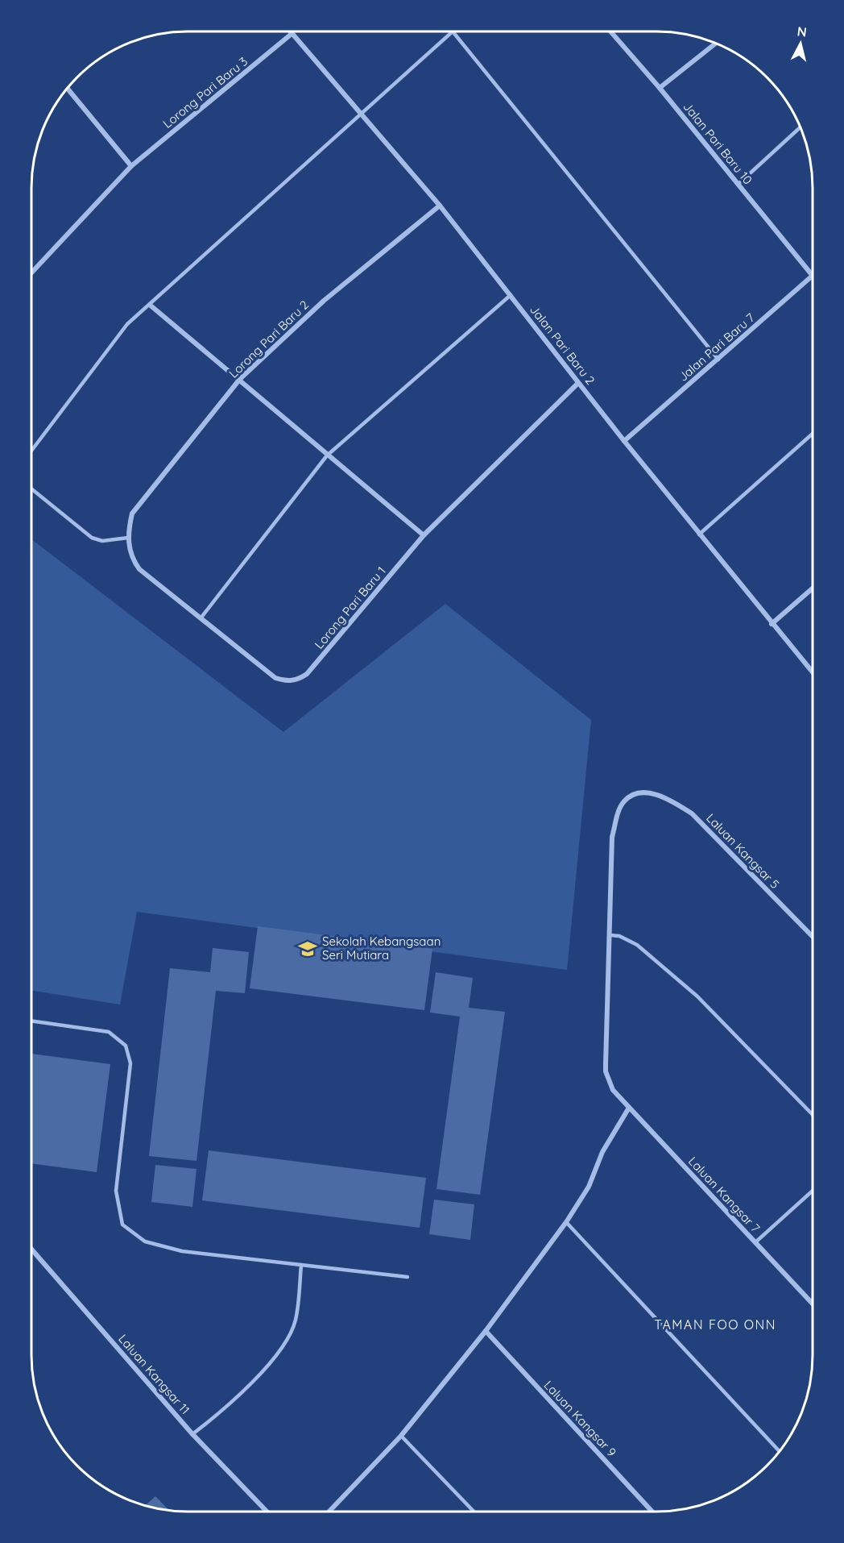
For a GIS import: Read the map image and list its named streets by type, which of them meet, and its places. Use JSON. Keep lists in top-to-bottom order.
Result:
{
  "streets": {
    "street": [
      "Lorong Pari Baru 3",
      "Jalan Pari Baru 10",
      "Lorong Pari Baru 2",
      "Jalan Pari Baru 2",
      "Jalan Pari Baru 7",
      "Lorong Pari Baru 1",
      "Laluan Kangsar 5",
      "Laluan Kangsar 7",
      "Laluan Kangsar 11",
      "Laluan Kangsar 9"
    ]
  },
  "crossings": [
    ["Lorong Pari Baru 3", "Jalan Pari Baru 2"],
    ["Jalan Pari Baru 10", "Jalan Pari Baru 7"],
    ["Lorong Pari Baru 2", "Jalan Pari Baru 2"],
    ["Lorong Pari Baru 2", "Lorong Pari Baru 1"],
    ["Jalan Pari Baru 2", "Jalan Pari Baru 7"],
    ["Jalan Pari Baru 2", "Lorong Pari Baru 1"],
    ["Laluan Kangsar 5", "Laluan Kangsar 7"]
  ],
  "districts": ["TAMAN FOO ONN"],
  "places": {
    "school or university": ["Sekolah Kebangsaan Seri Mutiara"]
  },
  "north": "top"
}
